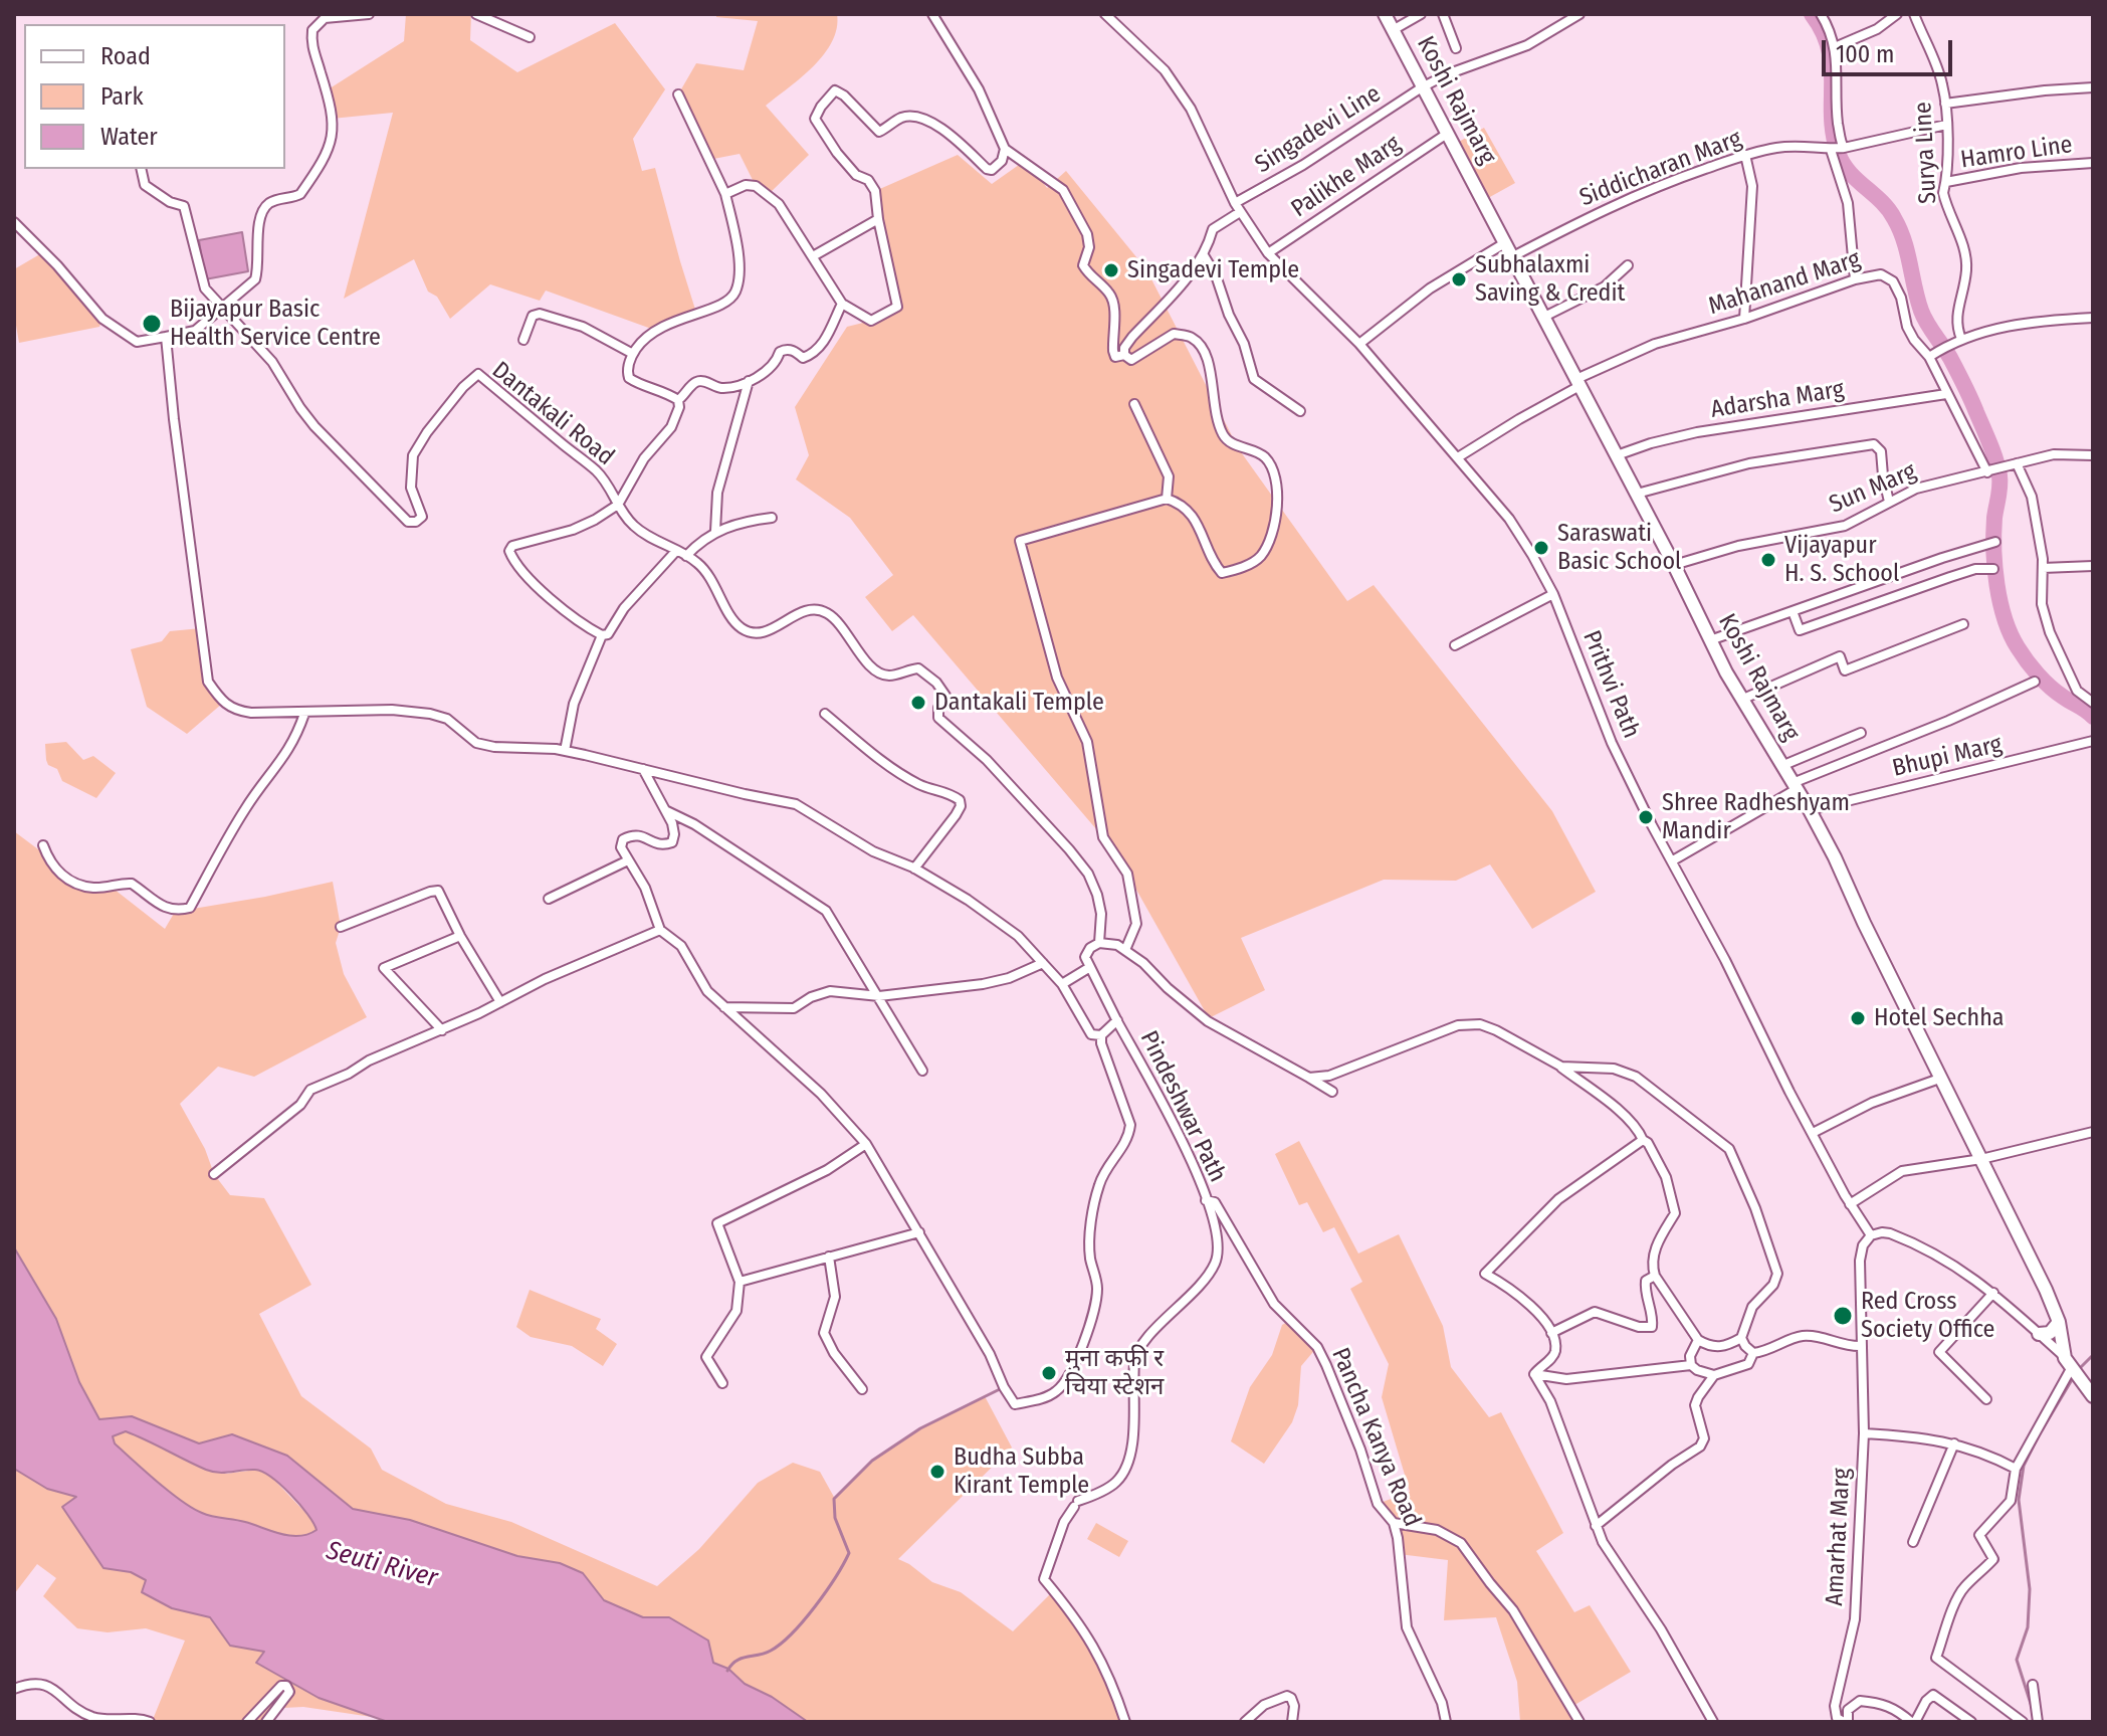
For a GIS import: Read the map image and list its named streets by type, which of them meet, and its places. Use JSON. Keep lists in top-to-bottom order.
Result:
{
  "streets": {
    "main road": ["Koshi Rajmarg"],
    "street": [
      "Singadevi Line",
      "Surya Line",
      "Hamro Line",
      "Siddicharan Marg",
      "Palikhe Marg",
      "Mahanand Marg",
      "Adarsha Marg",
      "Dantakali Road",
      "Sun Marg",
      "Prithvi Path",
      "Bhupi Marg",
      "Pindeshwar Path",
      "Pancha Kanya Road",
      "Amarhat Marg"
    ]
  },
  "crossings": [
    ["Koshi Rajmarg", "Singadevi Line"],
    ["Koshi Rajmarg", "Siddicharan Marg"],
    ["Koshi Rajmarg", "Palikhe Marg"],
    ["Koshi Rajmarg", "Mahanand Marg"],
    ["Koshi Rajmarg", "Adarsha Marg"],
    ["Koshi Rajmarg", "Sun Marg"],
    ["Koshi Rajmarg", "Bhupi Marg"],
    ["Singadevi Line", "Prithvi Path"],
    ["Surya Line", "Hamro Line"],
    ["Surya Line", "Siddicharan Marg"],
    ["Palikhe Marg", "Prithvi Path"],
    ["Mahanand Marg", "Adarsha Marg"],
    ["Mahanand Marg", "Sun Marg"],
    ["Mahanand Marg", "Prithvi Path"],
    ["Dantakali Road", "Pindeshwar Path"],
    ["Prithvi Path", "Amarhat Marg"],
    ["Pindeshwar Path", "Pancha Kanya Road"]
  ],
  "water": ["Seuti River"],
  "places": [
    "Singadevi Temple",
    "Subhalaxmi Saving & Credit",
    "Bijayapur Basic Health Service Centre",
    "Saraswati Basic School",
    "Vijayapur H. S. School",
    "Dantakali Temple",
    "Shree Radheshyam Mandir",
    "Hotel Sechha",
    "Red Cross Society Office",
    "मुना कफी र चिया स्टेशन",
    "Budha Subba Kirant Temple"
  ],
  "legend": ["Road", "Park", "Water"],
  "scale_bar": "100 m"
}
